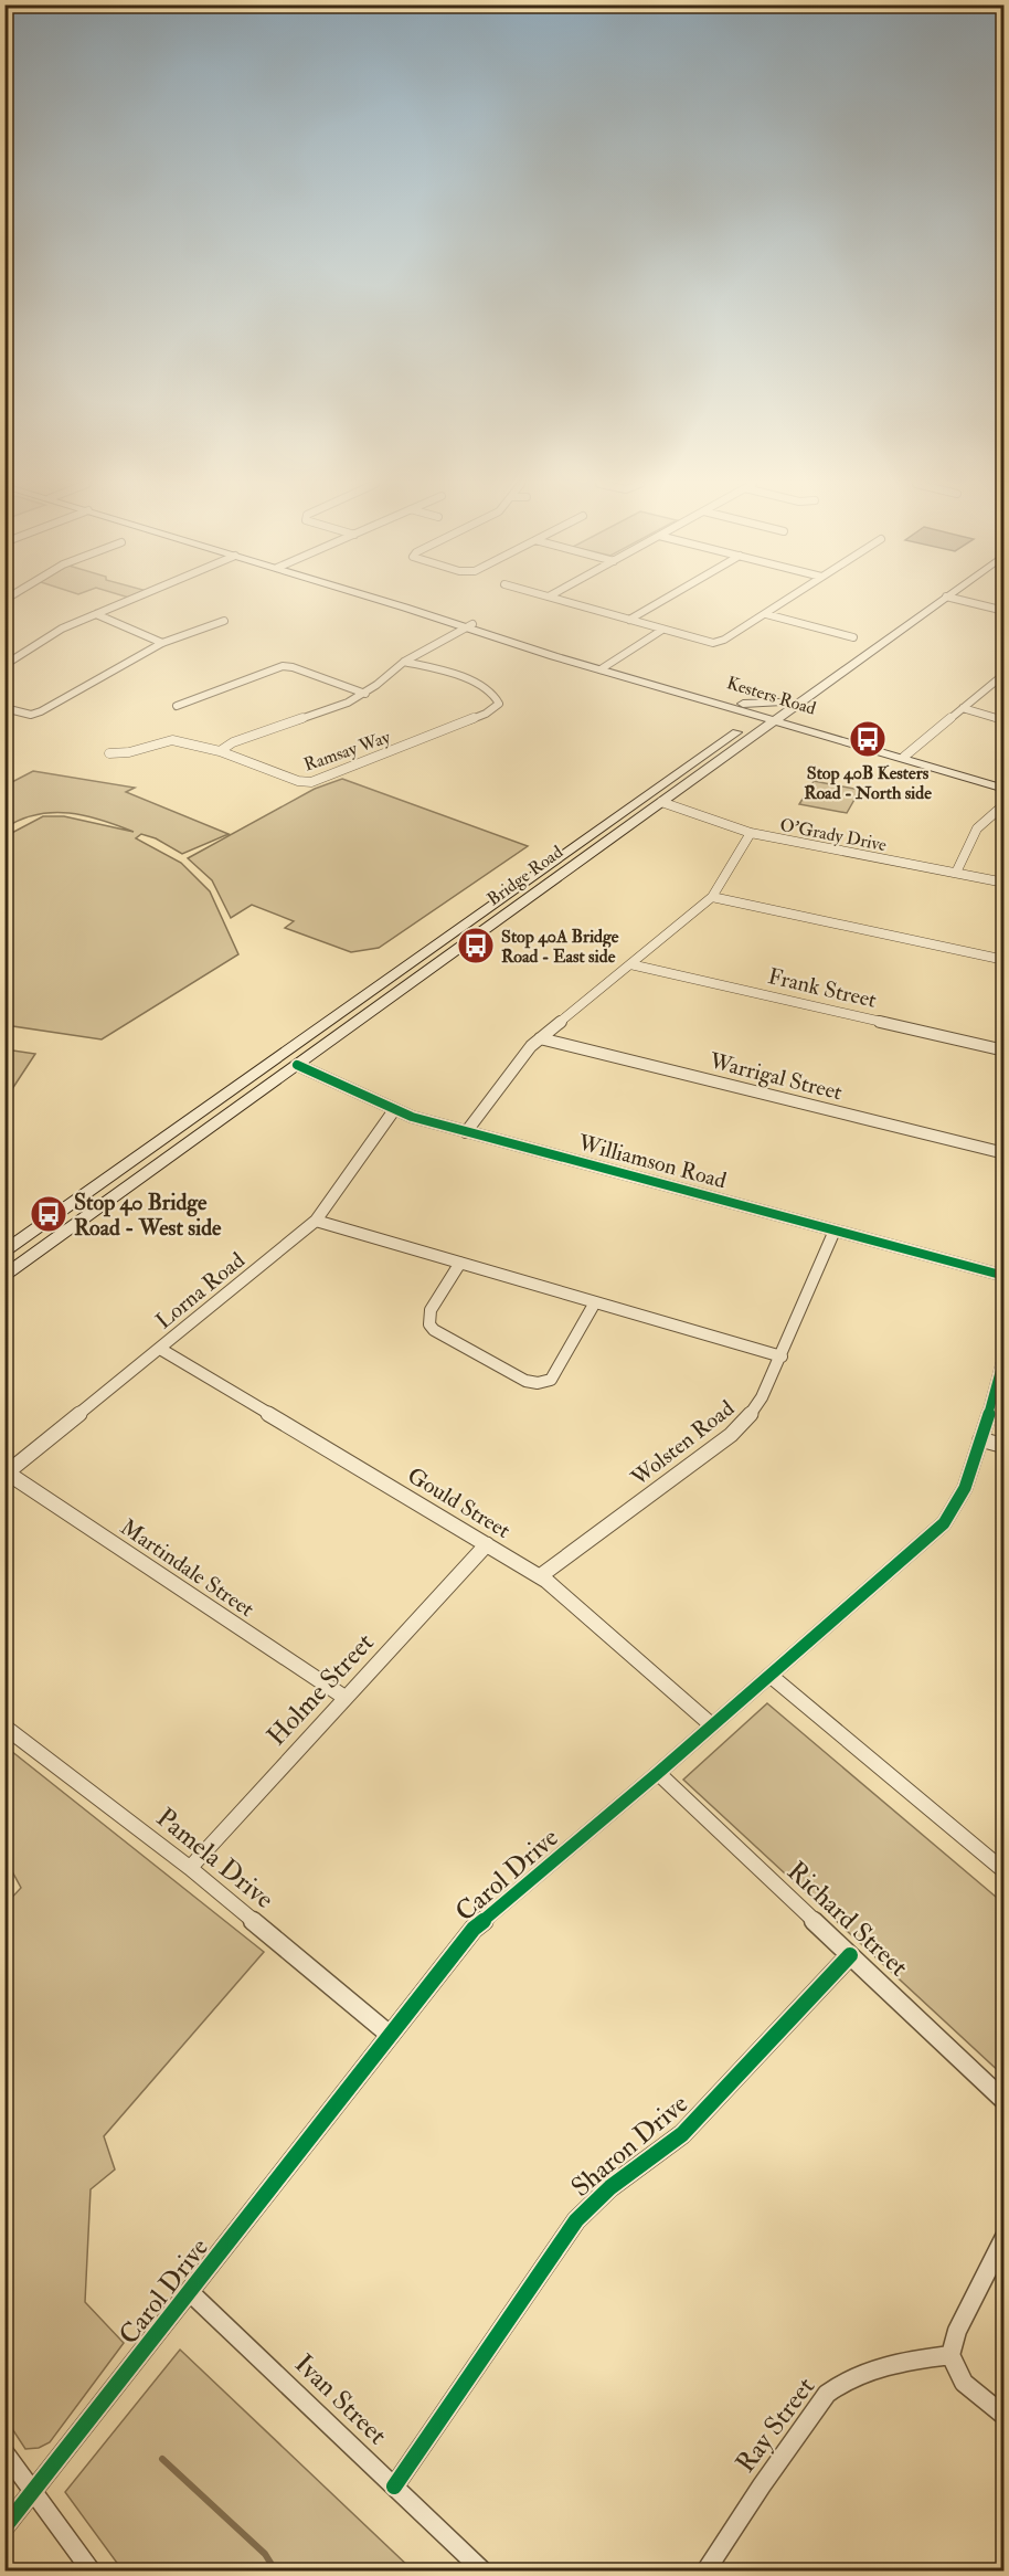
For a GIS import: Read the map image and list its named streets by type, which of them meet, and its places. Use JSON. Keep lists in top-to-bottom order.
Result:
{
  "streets": {
    "main road": ["Kesters Road", "Bridge Road"],
    "street": [
      "Ramsay Way",
      "O'Grady Drive",
      "Frank Street",
      "Warrigal Street",
      "Williamson Road",
      "Lorna Road",
      "Wolsten Road",
      "Gould Street",
      "Martindale Street",
      "Holme Street",
      "Pamela Drive",
      "Carol Drive",
      "Richard Street",
      "Sharon Drive",
      "Ivan Street",
      "Ray Street"
    ]
  },
  "crossings": [
    ["Kesters Road", "Bridge Road"],
    ["O'Grady Drive", "Bridge Road"],
    ["Bridge Road", "Williamson Road"],
    ["Williamson Road", "Lorna Road"],
    ["Williamson Road", "Wolsten Road"],
    ["Lorna Road", "Gould Street"],
    ["Lorna Road", "Martindale Street"],
    ["Wolsten Road", "Gould Street"],
    ["Gould Street", "Holme Street"],
    ["Gould Street", "Carol Drive"],
    ["Martindale Street", "Holme Street"],
    ["Holme Street", "Pamela Drive"],
    ["Pamela Drive", "Carol Drive"],
    ["Carol Drive", "Richard Street"],
    ["Carol Drive", "Ivan Street"],
    ["Richard Street", "Sharon Drive"],
    ["Sharon Drive", "Ivan Street"]
  ],
  "places": {
    "bus stop": ["Stop 40B Kesters Road - North side", "Stop 40A Bridge Road - East side", "Stop 40 Bridge Road - West side"]
  }
}
